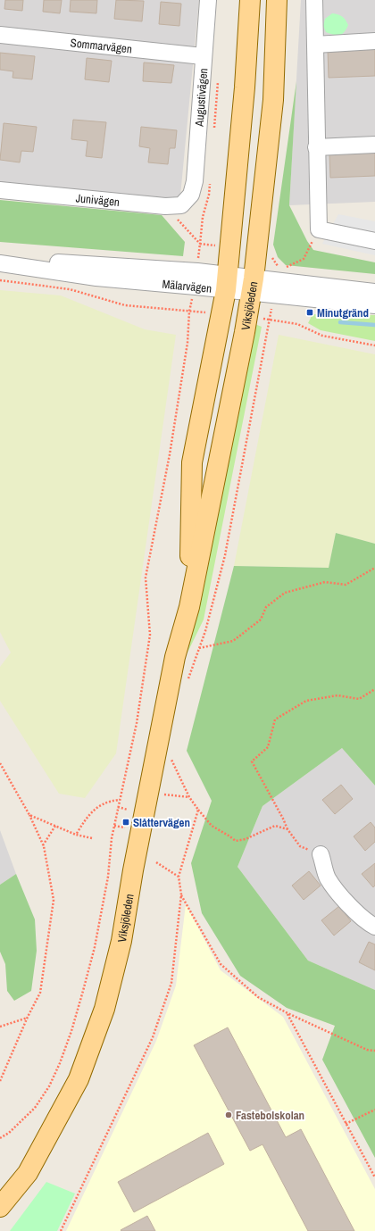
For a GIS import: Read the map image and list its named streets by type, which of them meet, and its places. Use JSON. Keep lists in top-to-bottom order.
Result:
{
  "streets": {
    "main road": ["Viksjöleden"],
    "street": [
      "Sommarvägen",
      "Augustivägen",
      "Junivägen",
      "Mälarvägen"
    ]
  },
  "crossings": [
    ["Sommarvägen", "Augustivägen"],
    ["Augustivägen", "Junivägen"],
    ["Mälarvägen", "Viksjöleden"]
  ],
  "places": {
    "transit": ["Minutgränd", "Slåttervägen"],
    "other": ["Fastebolskolan"]
  }
}
